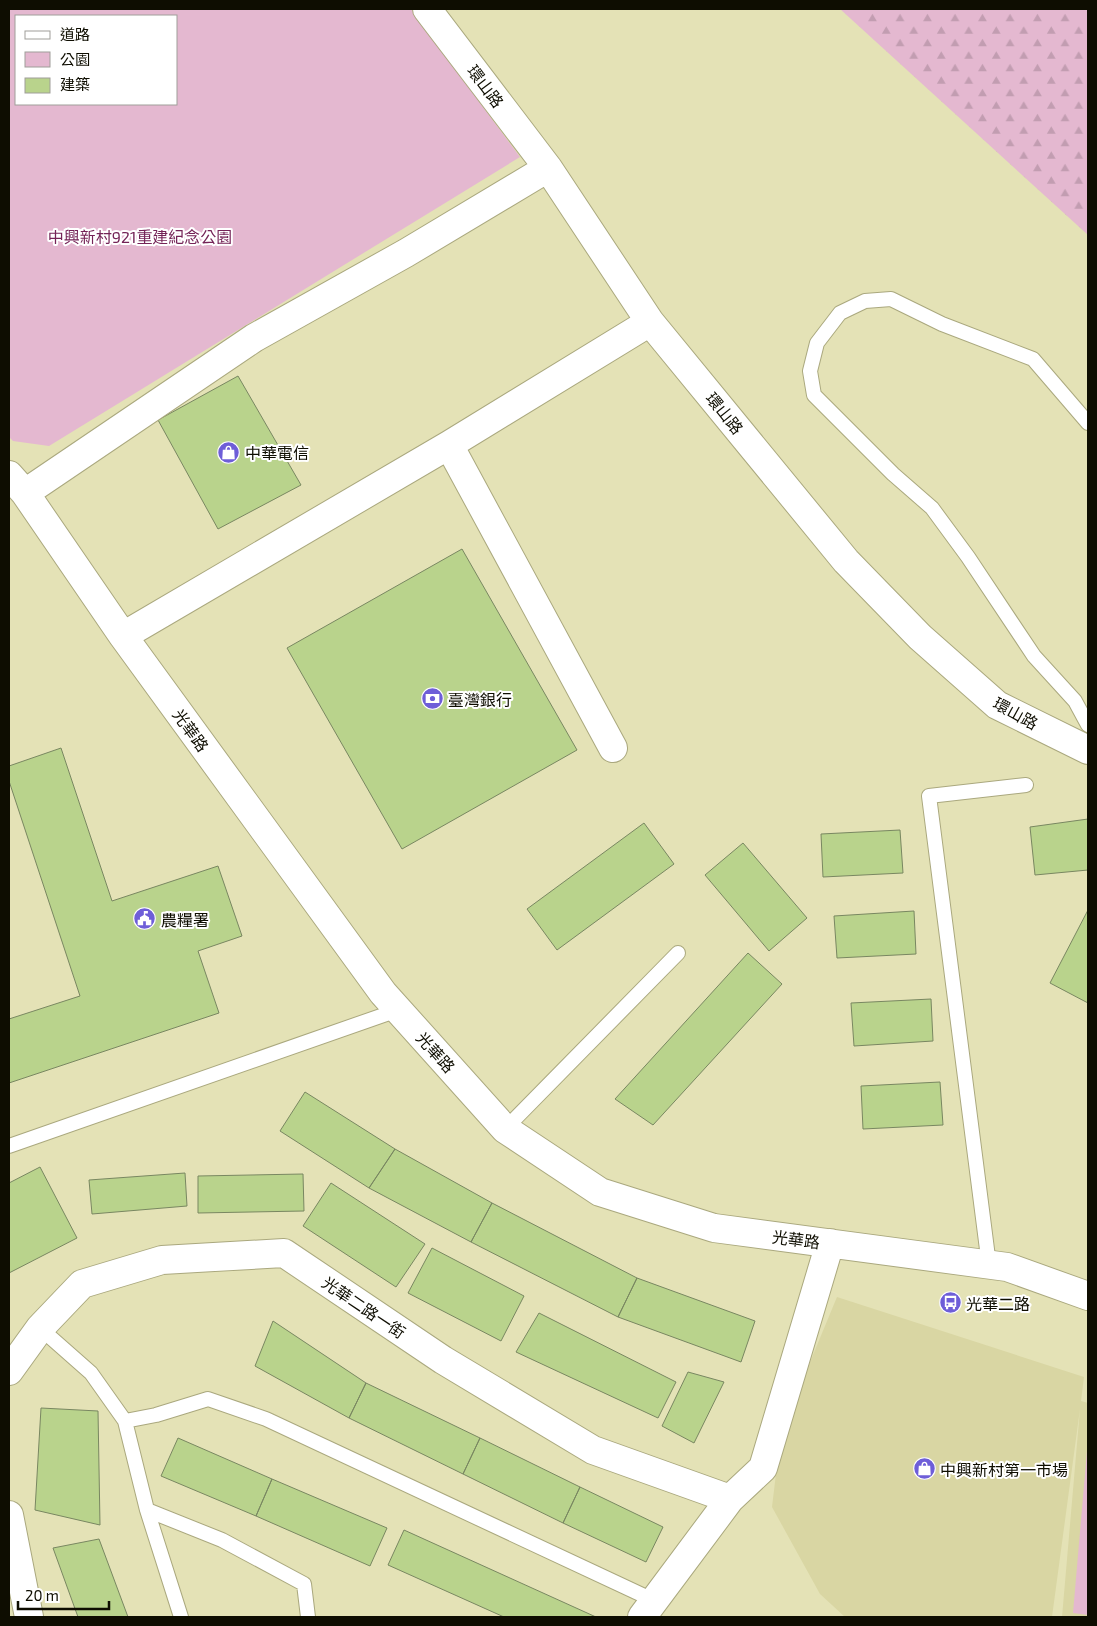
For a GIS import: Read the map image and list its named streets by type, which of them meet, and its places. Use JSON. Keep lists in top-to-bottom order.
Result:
{
  "streets": {
    "street": ["環山路", "光華路", "光華二路一街"]
  },
  "parks": ["中興新村921重建紀念公園"],
  "places": {
    "shop": ["中華電信", "中興新村第一市場"],
    "bank": ["臺灣銀行"],
    "public building": ["農糧署"],
    "bus stop": ["光華二路"]
  },
  "legend": ["道路", "公園", "建築"],
  "scale_bar": "20 m"
}
